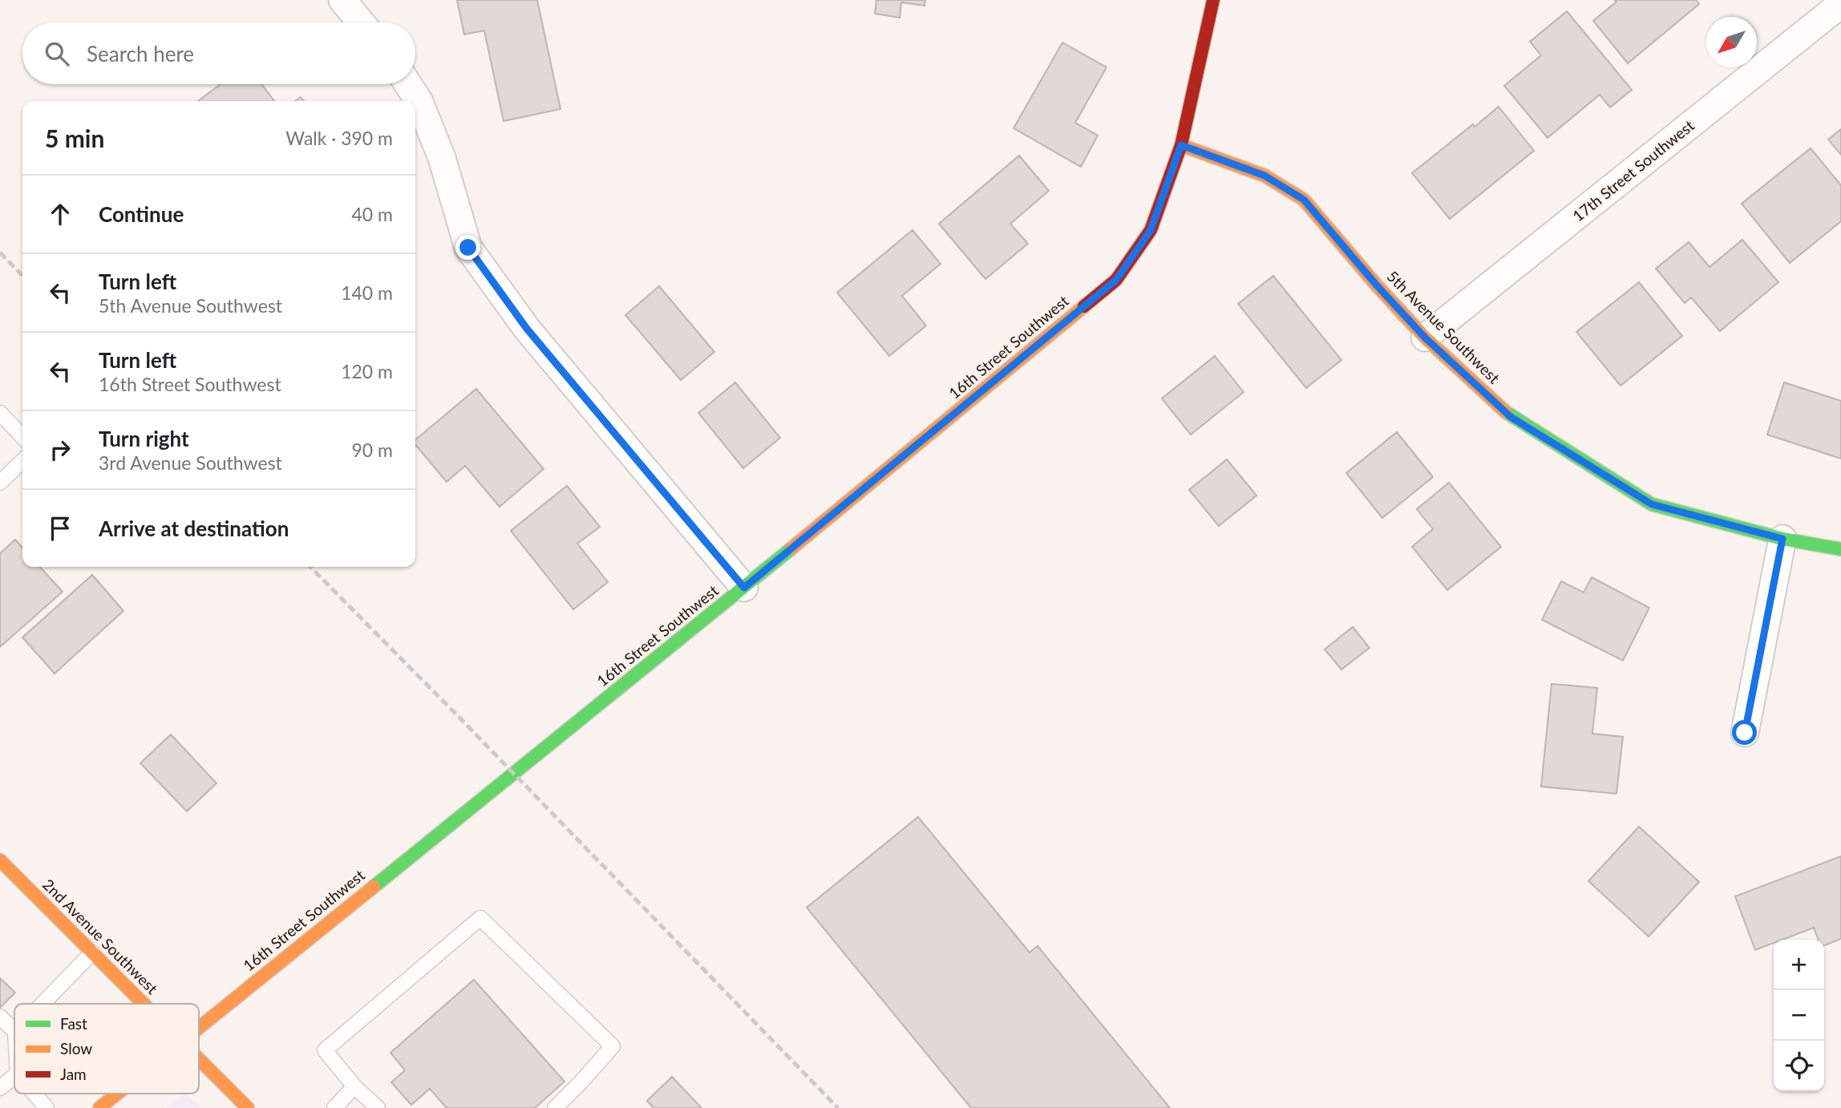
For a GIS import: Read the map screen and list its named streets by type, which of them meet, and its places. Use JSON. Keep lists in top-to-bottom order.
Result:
{
  "streets": {
    "main road": ["5th Avenue Southwest", "16th Street Southwest", "2nd Avenue Southwest"],
    "street": ["17th Street Southwest"]
  },
  "crossings": [
    ["17th Street Southwest", "5th Avenue Southwest"],
    ["5th Avenue Southwest", "16th Street Southwest"]
  ],
  "legend": ["Fast", "Slow", "Jam"],
  "north": "bottom left",
  "page": {
    "search": "Search here",
    "heading": ["5 min", "Walk · 390 m"],
    "list": [
      ["Continue", "40 m"],
      ["Turn left", "5th Avenue Southwest", "140 m"],
      ["Turn left", "16th Street Southwest", "120 m"],
      ["Turn right", "3rd Avenue Southwest", "90 m"],
      "Arrive at destination"
    ],
    "map_buttons": ["+", "−"]
  }
}
